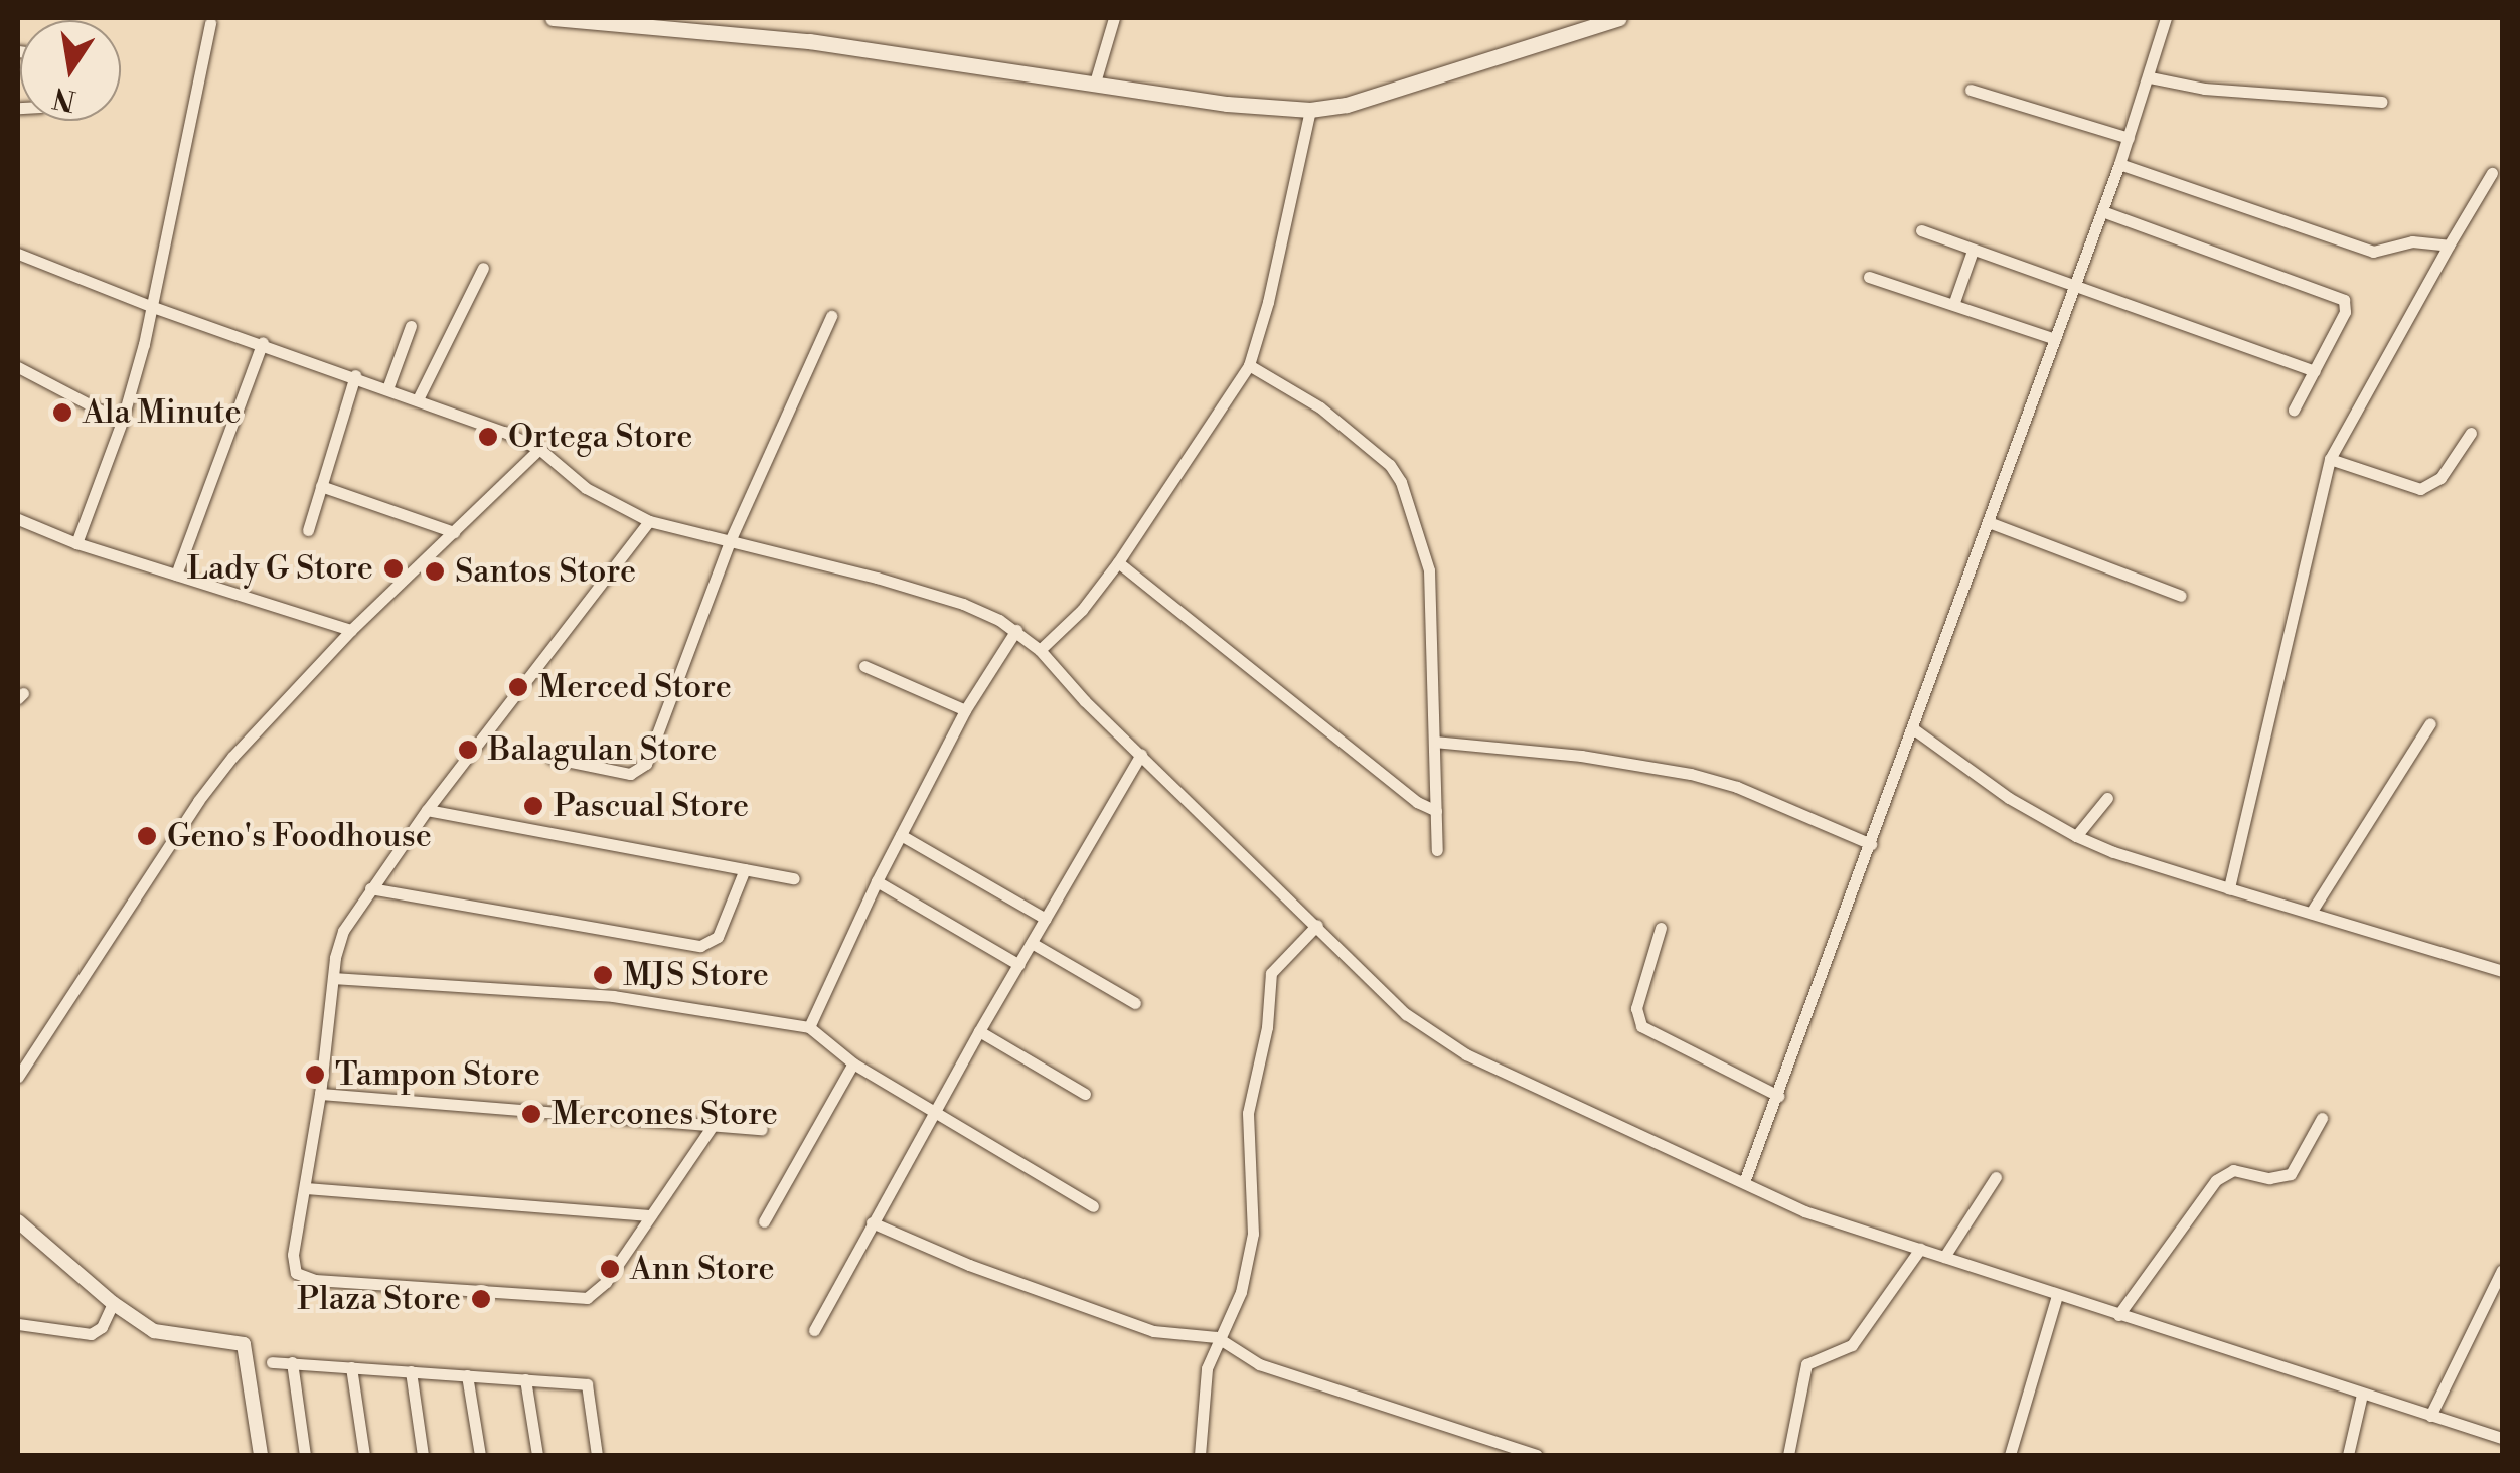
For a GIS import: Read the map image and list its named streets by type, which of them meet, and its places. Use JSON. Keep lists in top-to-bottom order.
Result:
{
  "places": [
    "Ala Minute",
    "Ortega Store",
    "Lady G Store",
    "Santos Store",
    "Merced Store",
    "Balagulan Store",
    "Pascual Store",
    "Geno's Foodhouse",
    "MJS Store",
    "Tampon Store",
    "Mercones Store",
    "Ann Store",
    "Plaza Store"
  ],
  "north": "bottom"
}
